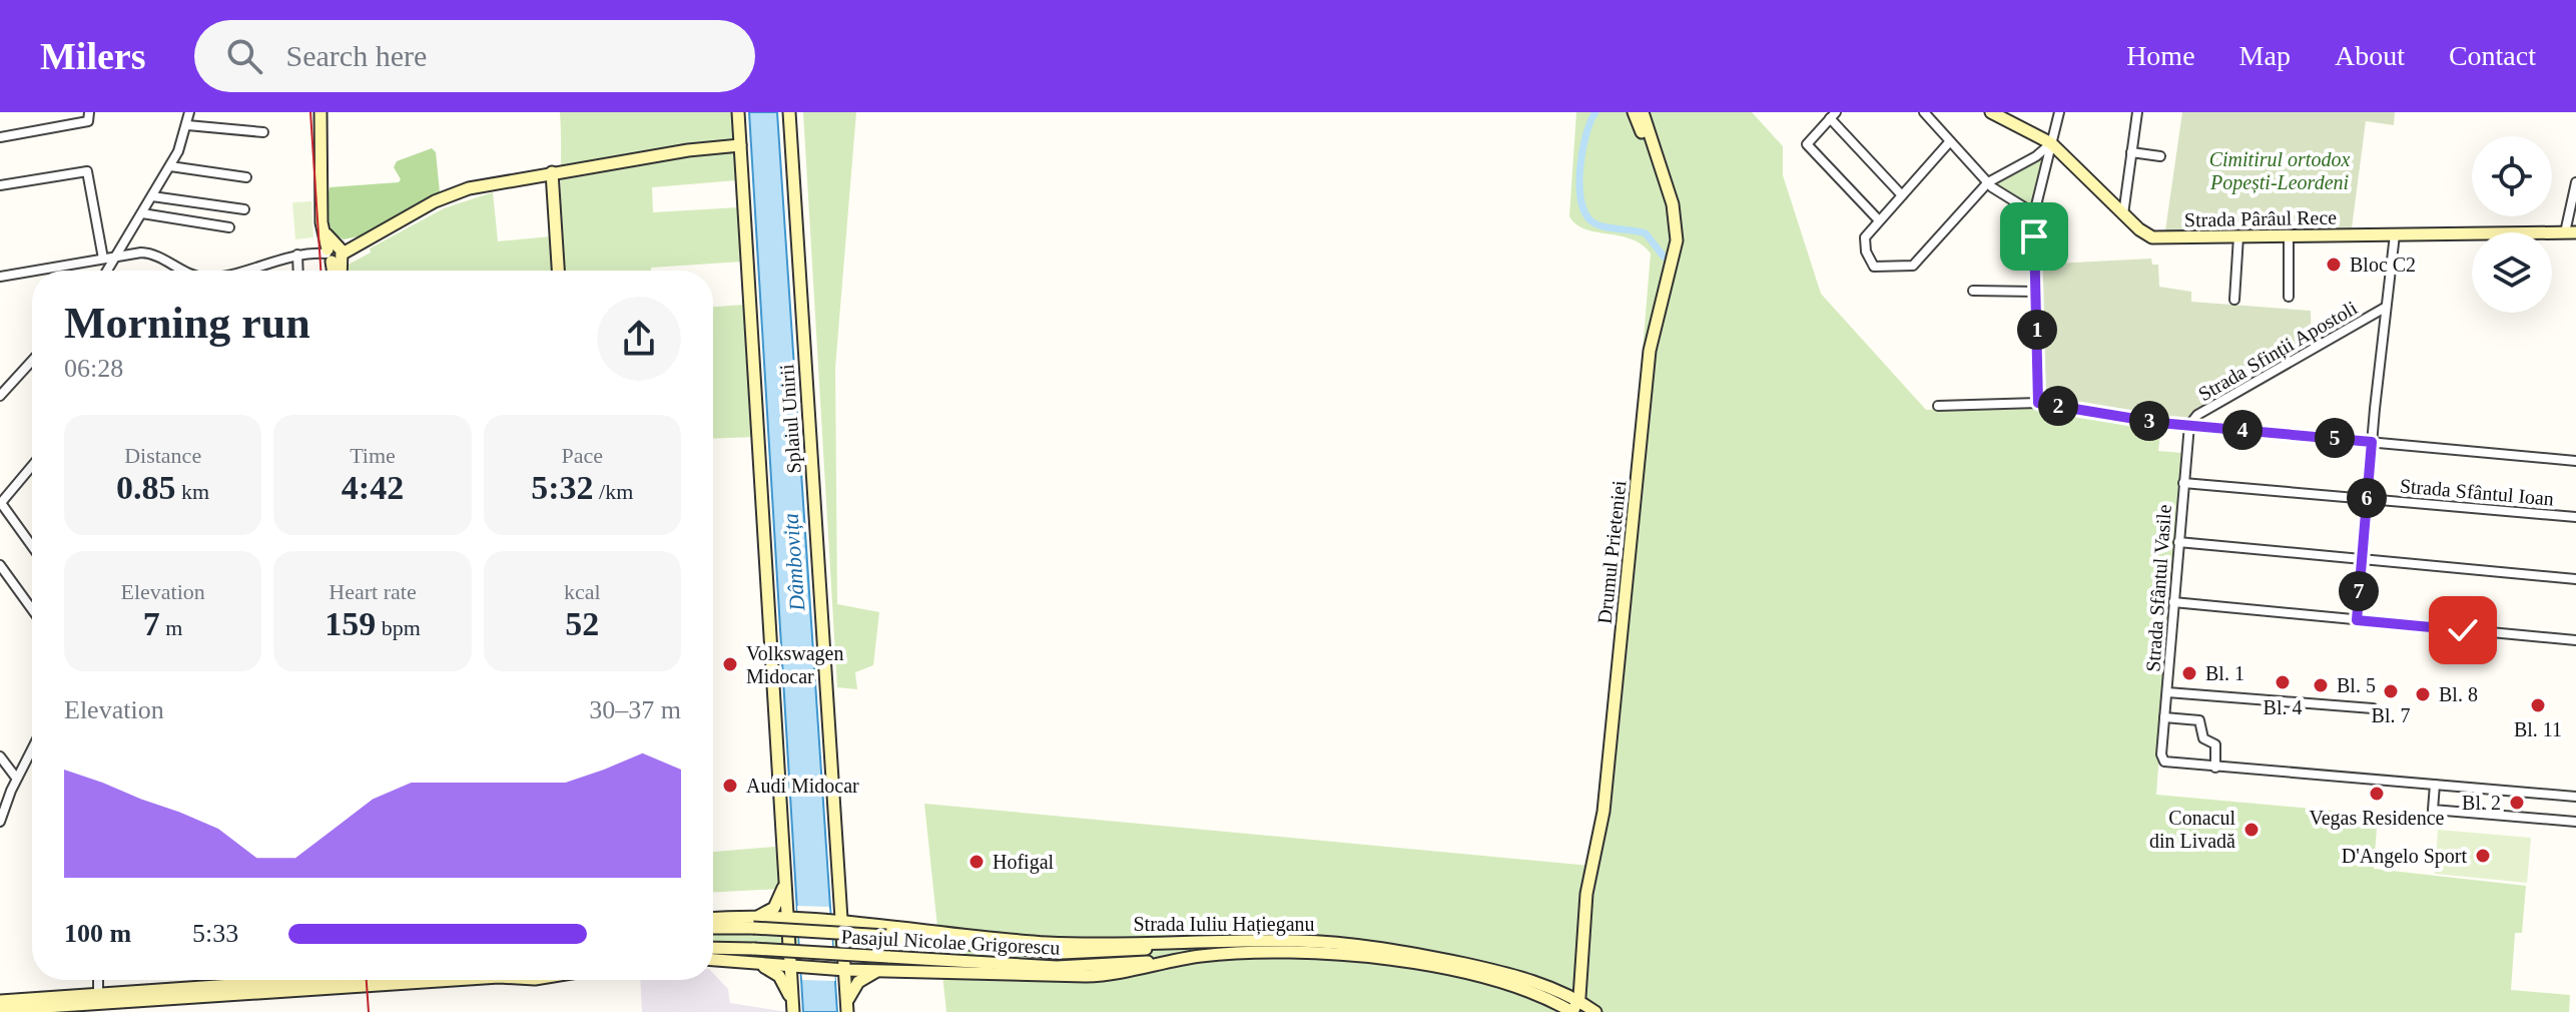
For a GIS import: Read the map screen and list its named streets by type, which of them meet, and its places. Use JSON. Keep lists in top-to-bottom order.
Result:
{
  "streets": {
    "main road": [
      "Strada Pârâul Rece",
      "Splaiul Unirii",
      "Drumul Prieteniei",
      "Strada Iuliu Hațieganu",
      "Pasajul Nicolae Grigorescu"
    ],
    "street": ["Strada Sfinții Apostoli", "Strada Sfântul Ioan", "Strada Sfântul Vasile"]
  },
  "crossings": [
    ["Strada Sfinții Apostoli", "Strada Sfântul Vasile"],
    ["Splaiul Unirii", "Strada Iuliu Hațieganu"],
    ["Strada Sfântul Ioan", "Strada Sfântul Vasile"],
    ["Drumul Prieteniei", "Strada Iuliu Hațieganu"],
    ["Strada Iuliu Hațieganu", "Pasajul Nicolae Grigorescu"]
  ],
  "water": ["Dâmbovița"],
  "parks": ["Cimitirul ortodox Popești-Leordeni"],
  "places": [
    "Bloc C2",
    "Volkswagen Midocar",
    "Bl. 1",
    "Bl. 4",
    "Bl. 5",
    "Bl. 7",
    "Bl. 8",
    "Bl. 11",
    "Audi Midocar",
    "Vegas Residence",
    "Bl. 2",
    "Conacul din Livadă",
    "D'Angelo Sport",
    "Hofigal"
  ],
  "page": {
    "header": "Milers",
    "search": "Search here",
    "nav": [
      "Home",
      "Map",
      "About",
      "Contact"
    ],
    "heading": ["Morning run", "06:28"],
    "pins": [
      "1",
      "2",
      "3",
      "4",
      "5",
      "6",
      "7"
    ],
    "stats": [
      ["Distance", "0.85 km"],
      ["Time", "4:42"],
      ["Pace", "5:32 /km"],
      ["Elevation", "7 m"],
      ["Heart rate", "159 bpm"],
      ["kcal", "52"]
    ],
    "chart": ["Elevation", "30–37 m"],
    "list": [
      {
        "name": "100 m",
        "note": "5:33"
      }
    ]
  }
}
